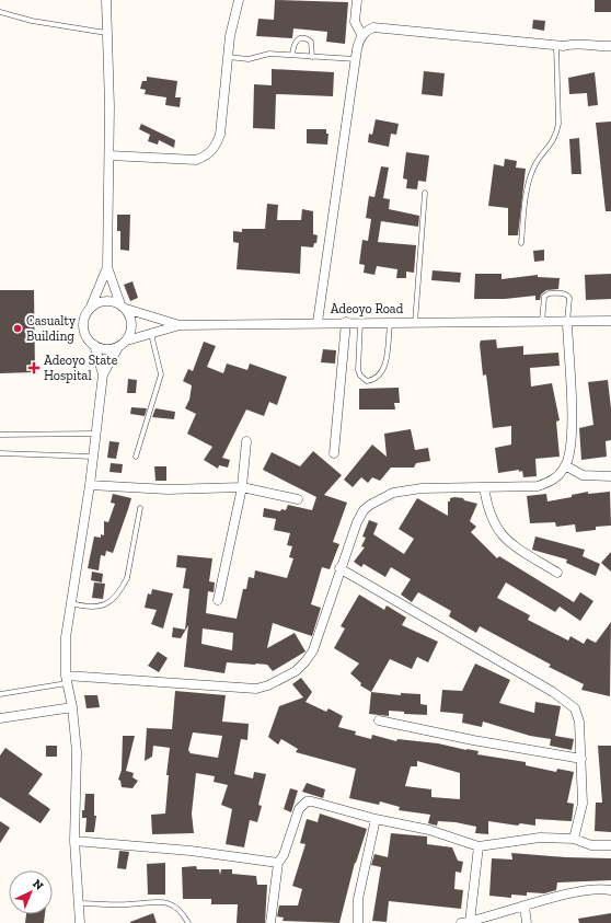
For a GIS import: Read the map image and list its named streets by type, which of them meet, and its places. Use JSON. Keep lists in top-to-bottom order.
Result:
{
  "streets": {
    "street": ["Adeoyo Road"]
  },
  "places": {
    "other": ["Casualty Building"],
    "health": ["Adeoyo State Hospital"]
  },
  "north": "top right"
}
